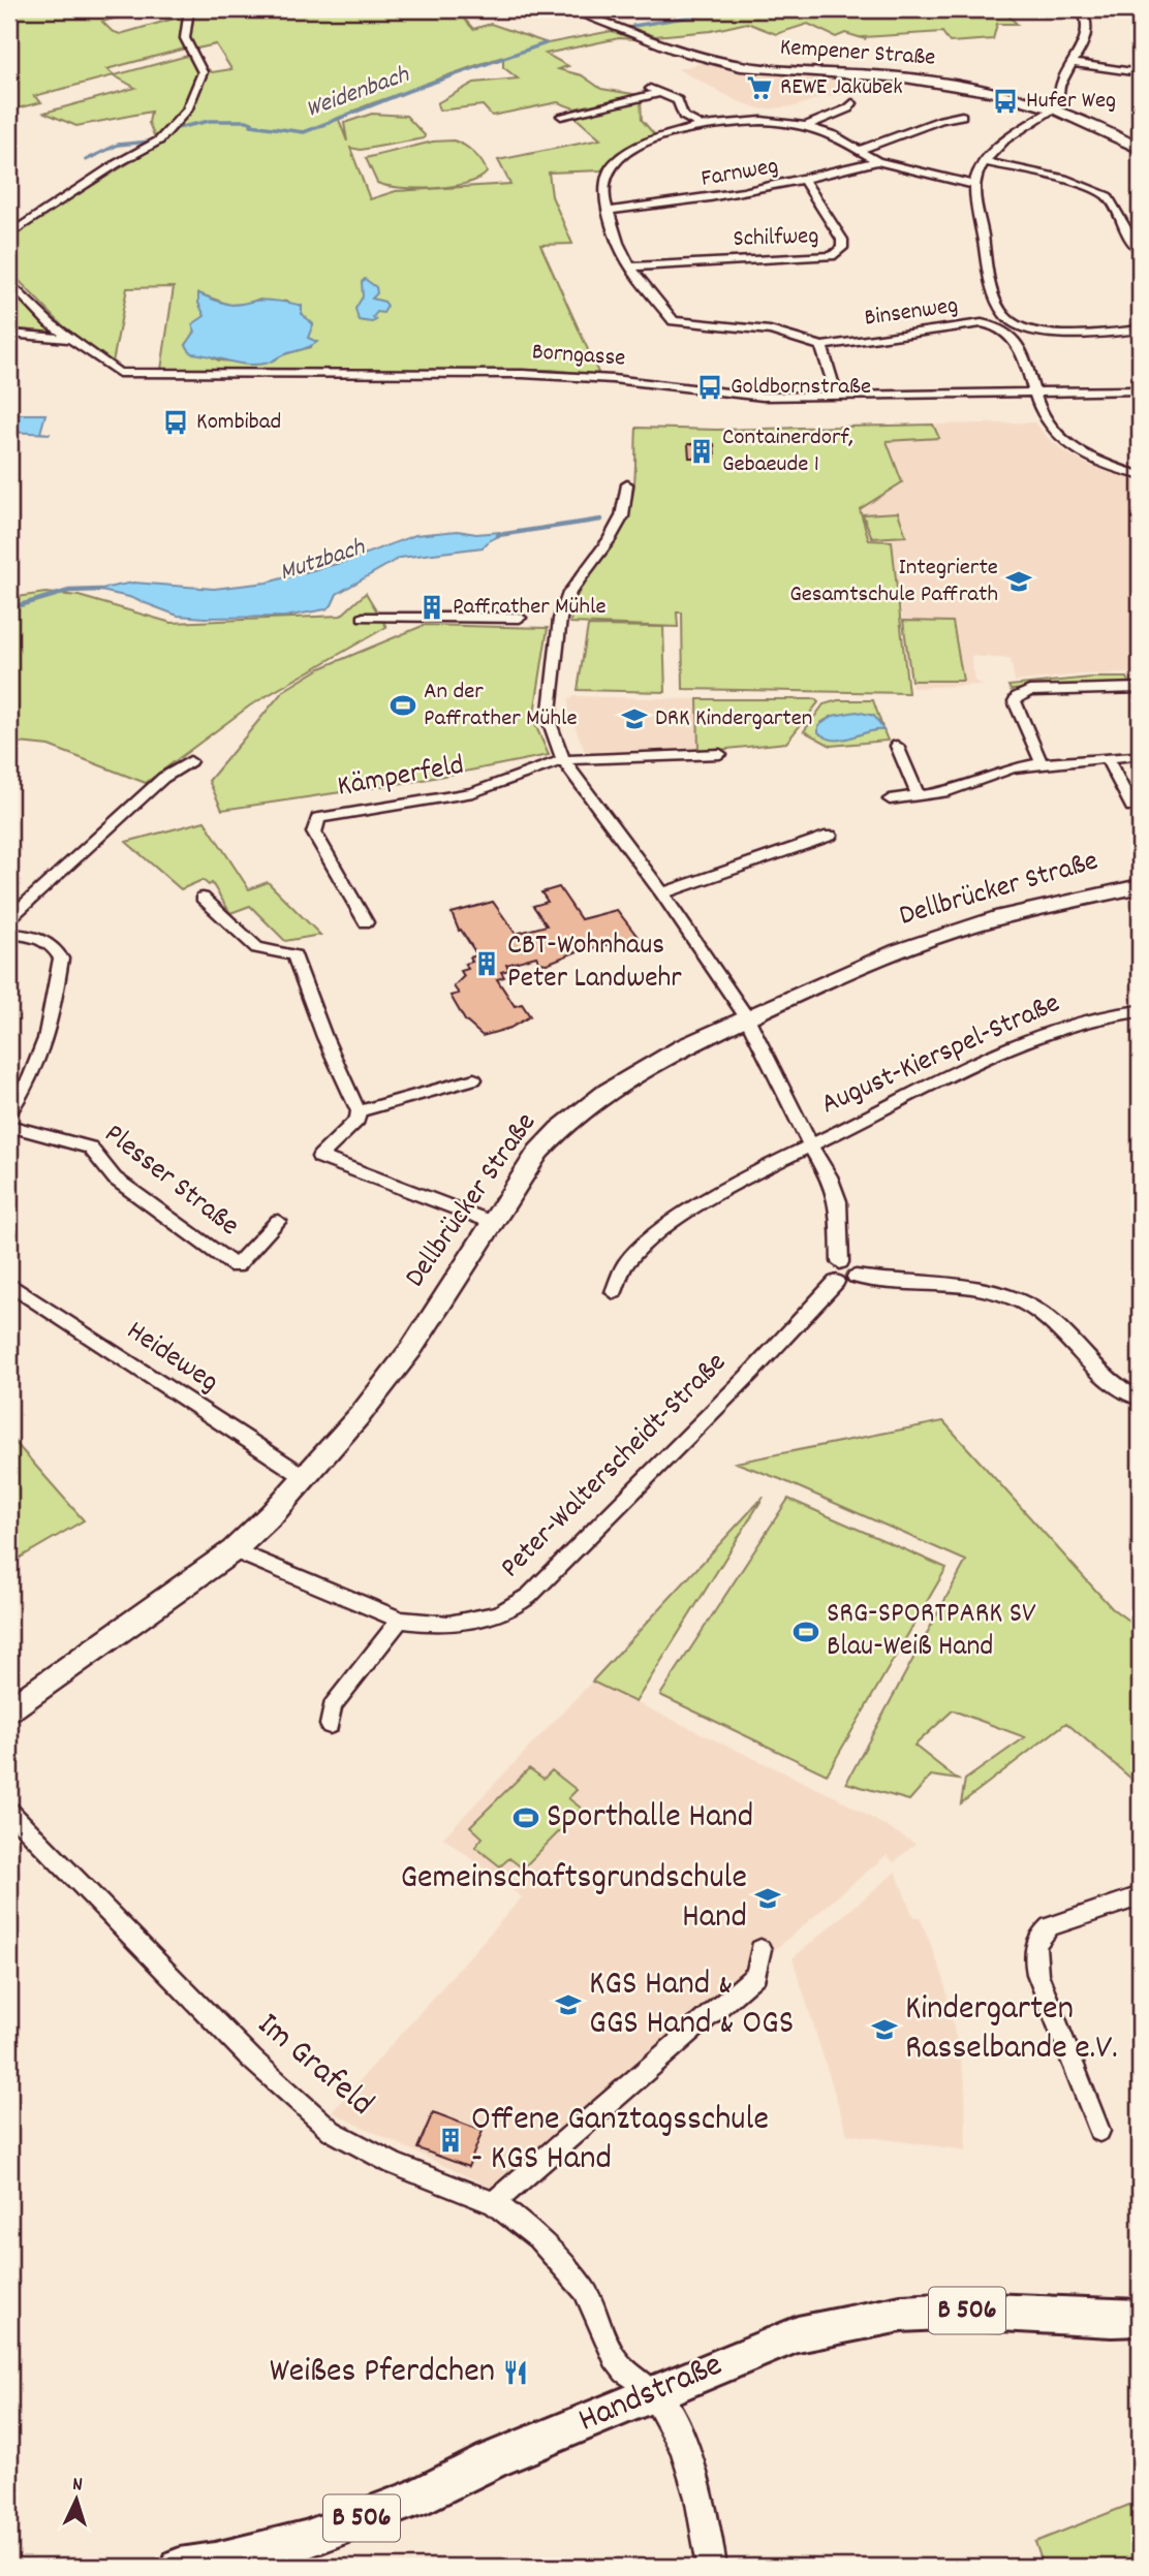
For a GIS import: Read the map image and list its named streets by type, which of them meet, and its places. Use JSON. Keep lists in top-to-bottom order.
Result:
{
  "streets": {
    "main road": [
      "Kempener Straße",
      "Dellbrücker Straße",
      "B 506",
      "Handstraße"
    ],
    "street": [
      "Farnweg",
      "Schilfweg",
      "Binsenweg",
      "Borngasse",
      "Kämperfeld",
      "August-Kierspel-Straße",
      "Plesser Straße",
      "Heideweg",
      "Peter-Walterscheidt-Straße",
      "Im Grafeld"
    ]
  },
  "crossings": [
    ["Farnweg", "Schilfweg"],
    ["Dellbrücker Straße", "Heideweg"],
    ["Dellbrücker Straße", "Peter-Walterscheidt-Straße"],
    ["Im Grafeld", "Handstraße"]
  ],
  "water": ["Weidenbach", "Mutzbach"],
  "places": {
    "supermarket": ["REWE Jakubek"],
    "bus stop": ["Hufer Weg", "Goldbornstraße", "Kombibad"],
    "building": [
      "Containerdorf, Gebaeude 1",
      "Paffrather Mühle",
      "CBT-Wohnhaus Peter Landwehr",
      "Offene Ganztagsschule - KGS Hand"
    ],
    "school or university": [
      "Integrierte Gesamtschule Paffrath",
      "DRK Kindergarten",
      "Gemeinschaftsgrundschule Hand",
      "KGS Hand & GGS Hand & OGS",
      "Kindergarten Rasselbande e.V."
    ],
    "sports": ["An der Paffrather Mühle", "SRG-SPORTPARK SV Blau-Weiß Hand", "Sporthalle Hand"],
    "restaurant": ["Weißes Pferdchen"]
  },
  "north": "top"
}
